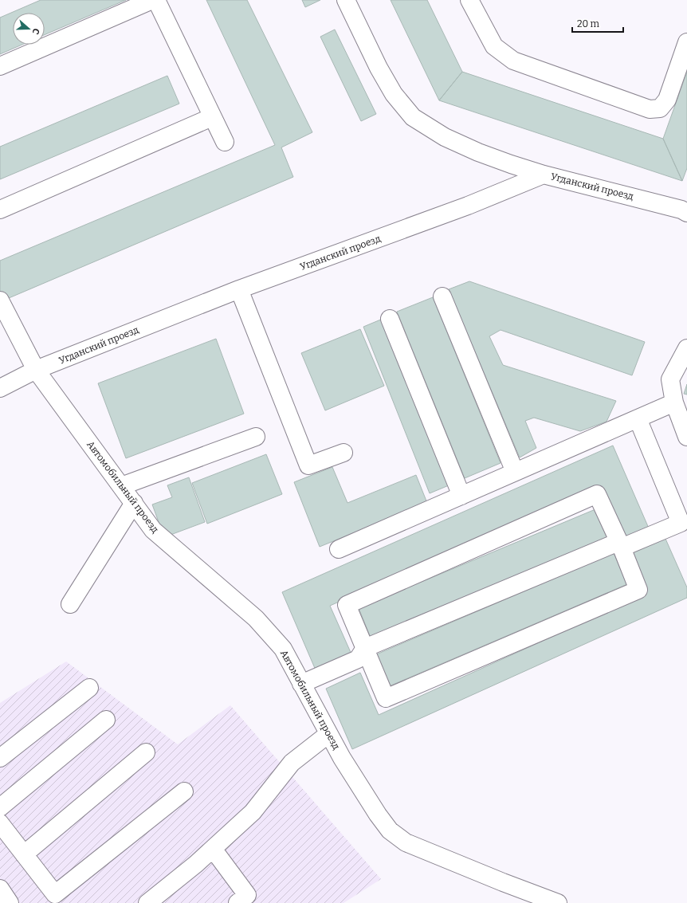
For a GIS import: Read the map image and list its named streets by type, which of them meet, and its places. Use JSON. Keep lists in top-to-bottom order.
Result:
{
  "streets": {
    "street": ["Угданский проезд", "Автомобильный проезд"]
  },
  "crossings": [
    ["Угданский проезд", "Автомобильный проезд"]
  ],
  "scale_bar": "20 m",
  "north": "right"
}
